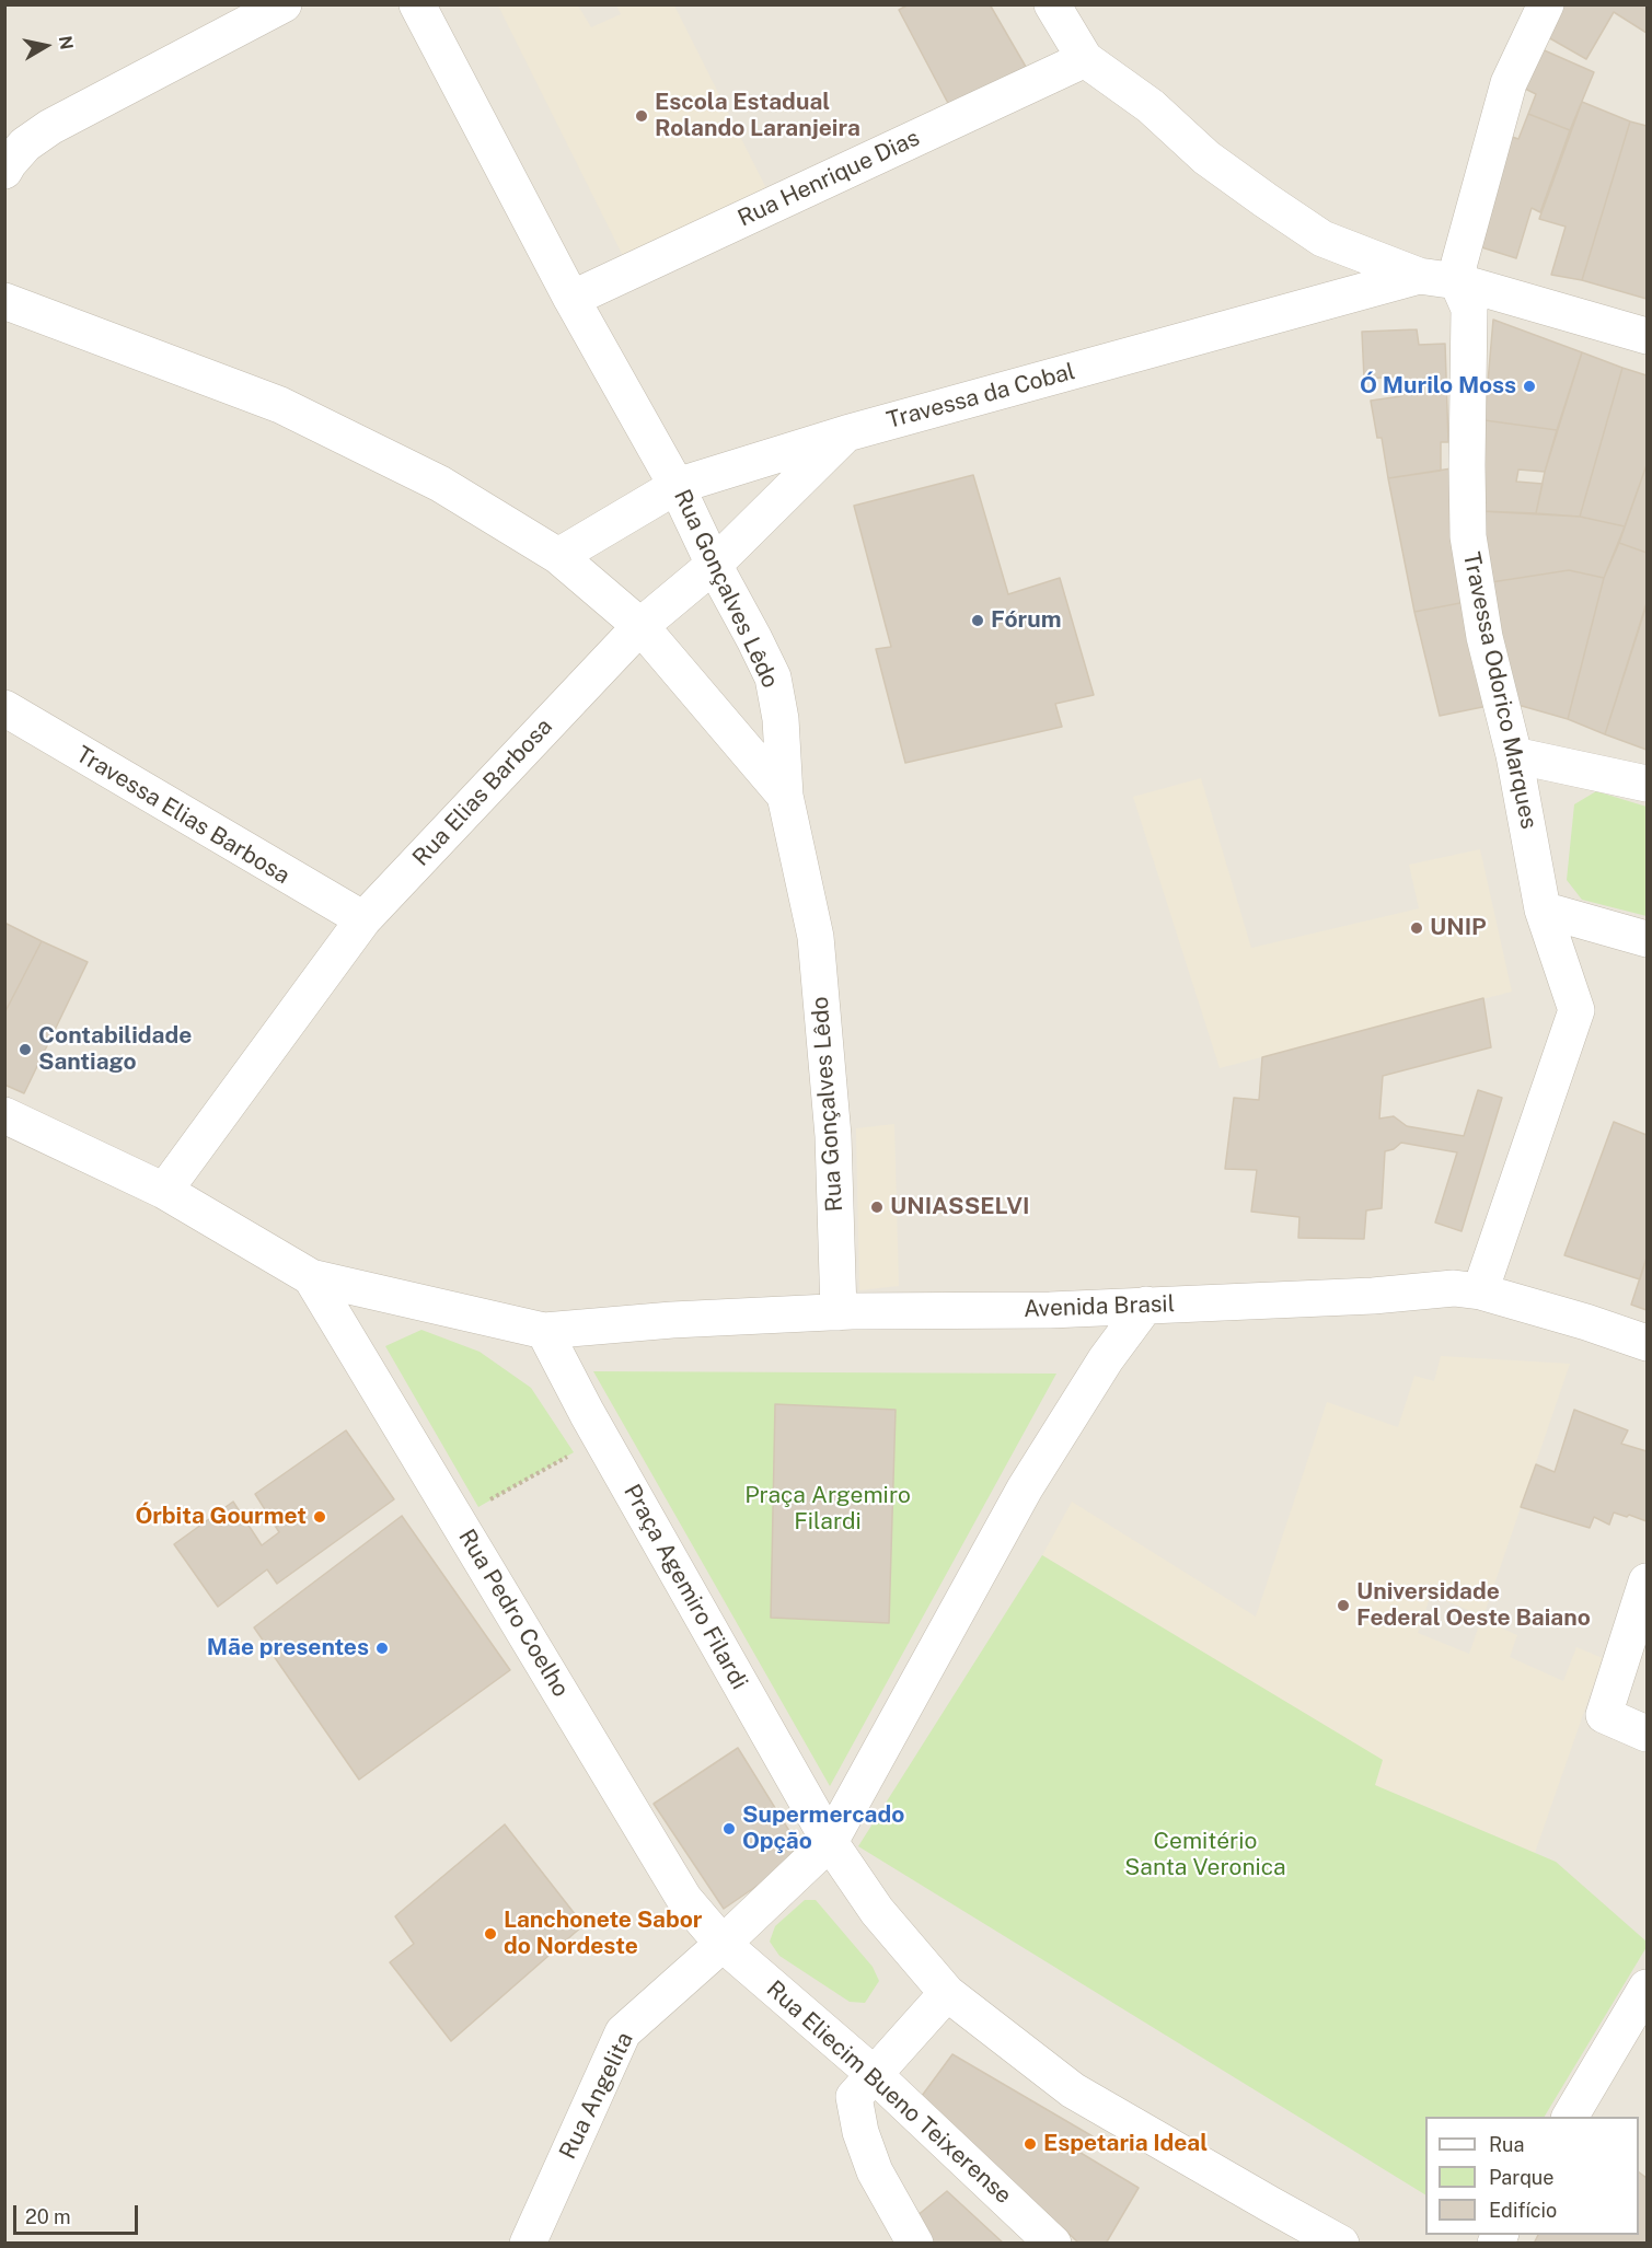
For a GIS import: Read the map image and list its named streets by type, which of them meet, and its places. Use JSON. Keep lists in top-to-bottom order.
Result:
{
  "streets": {
    "street": [
      "Rua Henrique Dias",
      "Travessa da Cobal",
      "Rua Gonçalves Lêdo",
      "Travessa Odorico Marques",
      "Rua Elias Barbosa",
      "Travessa Elias Barbosa",
      "Avenida Brasil",
      "Praça Agemiro Filardi",
      "Rua Pedro Coelho",
      "Rua Eliecim Bueno Teixerense",
      "Rua Angelita"
    ]
  },
  "crossings": [
    ["Rua Henrique Dias", "Rua Gonçalves Lêdo"],
    ["Travessa da Cobal", "Rua Gonçalves Lêdo"],
    ["Travessa da Cobal", "Rua Elias Barbosa"],
    ["Rua Gonçalves Lêdo", "Rua Elias Barbosa"],
    ["Rua Gonçalves Lêdo", "Avenida Brasil"],
    ["Travessa Odorico Marques", "Avenida Brasil"],
    ["Rua Elias Barbosa", "Travessa Elias Barbosa"],
    ["Avenida Brasil", "Praça Agemiro Filardi"],
    ["Avenida Brasil", "Rua Pedro Coelho"],
    ["Avenida Brasil", "Rua Angelita"],
    ["Praça Agemiro Filardi", "Rua Angelita"],
    ["Rua Pedro Coelho", "Rua Eliecim Bueno Teixerense"],
    ["Rua Pedro Coelho", "Rua Angelita"],
    ["Rua Eliecim Bueno Teixerense", "Rua Angelita"]
  ],
  "parks": ["Praça Argemiro Filardi", "Cemitério Santa Veronica"],
  "places": [
    "Escola Estadual Rolando Laranjeira",
    "Ó Murilo Moss",
    "Fórum",
    "UNIP",
    "Contabilidade Santiago",
    "UNIASSELVI",
    "Órbita Gourmet",
    "Universidade Federal Oeste Baiano",
    "Mãe presentes",
    "Supermercado Opção",
    "Lanchonete Sabor do Nordeste",
    "Espetaria Ideal"
  ],
  "legend": ["Rua", "Parque", "Edifício"],
  "scale_bar": "20 m",
  "north": "right"
}
